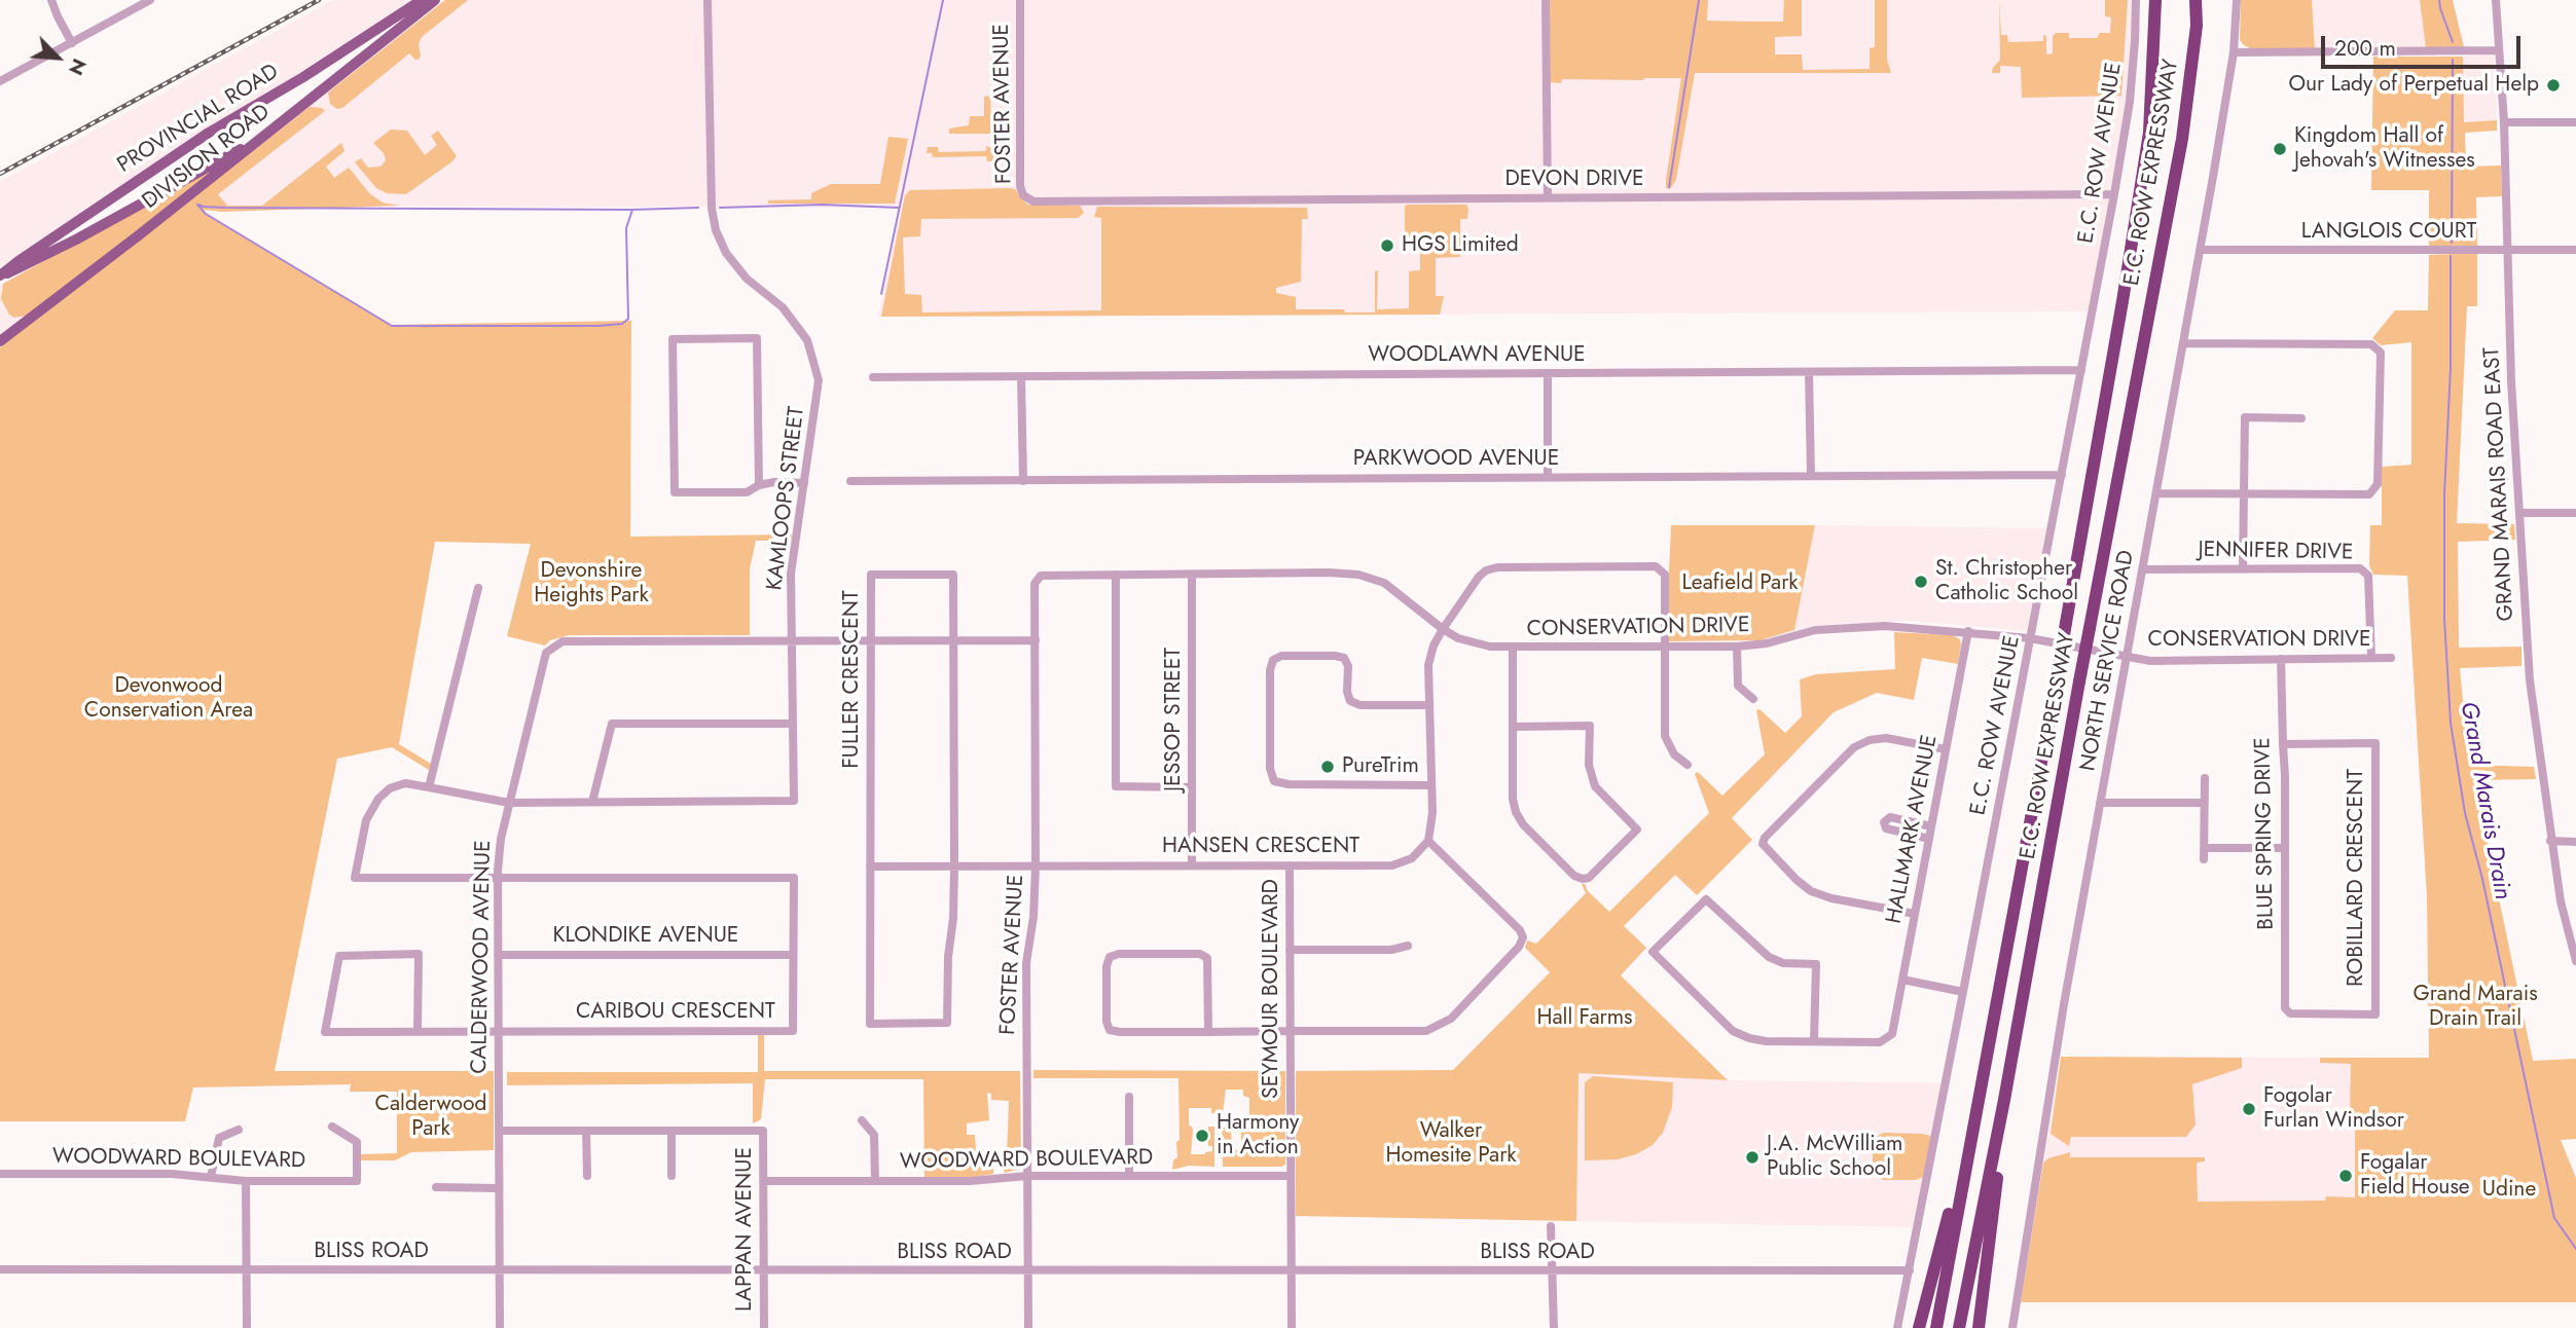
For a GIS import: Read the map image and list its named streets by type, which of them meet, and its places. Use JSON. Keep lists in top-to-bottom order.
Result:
{
  "streets": {
    "highway": ["E.C. ROW EXPRESSWAY"],
    "main road": ["PROVINCIAL ROAD", "DIVISION ROAD"],
    "street": [
      "FOSTER AVENUE",
      "E.C. ROW AVENUE",
      "DEVON DRIVE",
      "LANGLOIS COURT",
      "WOODLAWN AVENUE",
      "PARKWOOD AVENUE",
      "GRAND MARAIS ROAD EAST",
      "KAMLOOPS STREET",
      "JENNIFER DRIVE",
      "CONSERVATION DRIVE",
      "NORTH SERVICE ROAD",
      "FULLER CRESCENT",
      "JESSOP STREET",
      "HALLMARK AVENUE",
      "BLUE SPRING DRIVE",
      "HANSEN CRESCENT",
      "ROBILLARD CRESCENT",
      "KLONDIKE AVENUE",
      "CALDERWOOD AVENUE",
      "SEYMOUR BOULEVARD",
      "CARIBOU CRESCENT",
      "WOODWARD BOULEVARD",
      "LAPPAN AVENUE",
      "BLISS ROAD"
    ]
  },
  "crossings": [
    ["FOSTER AVENUE", "DEVON DRIVE"],
    ["FOSTER AVENUE", "CONSERVATION DRIVE"],
    ["FOSTER AVENUE", "HANSEN CRESCENT"],
    ["FOSTER AVENUE", "CALDERWOOD AVENUE"],
    ["FOSTER AVENUE", "WOODWARD BOULEVARD"],
    ["FOSTER AVENUE", "BLISS ROAD"],
    ["PROVINCIAL ROAD", "DIVISION ROAD"],
    ["E.C. ROW AVENUE", "DEVON DRIVE"],
    ["E.C. ROW AVENUE", "WOODLAWN AVENUE"],
    ["E.C. ROW AVENUE", "PARKWOOD AVENUE"],
    ["E.C. ROW AVENUE", "CONSERVATION DRIVE"],
    ["E.C. ROW AVENUE", "BLISS ROAD"],
    ["LANGLOIS COURT", "GRAND MARAIS ROAD EAST"],
    ["LANGLOIS COURT", "NORTH SERVICE ROAD"],
    ["KAMLOOPS STREET", "CALDERWOOD AVENUE"],
    ["KAMLOOPS STREET", "CARIBOU CRESCENT"],
    ["JENNIFER DRIVE", "CONSERVATION DRIVE"],
    ["JENNIFER DRIVE", "NORTH SERVICE ROAD"],
    ["CONSERVATION DRIVE", "NORTH SERVICE ROAD"],
    ["CONSERVATION DRIVE", "JESSOP STREET"],
    ["CONSERVATION DRIVE", "HALLMARK AVENUE"],
    ["CONSERVATION DRIVE", "BLUE SPRING DRIVE"],
    ["FULLER CRESCENT", "HANSEN CRESCENT"],
    ["FULLER CRESCENT", "CALDERWOOD AVENUE"],
    ["JESSOP STREET", "HANSEN CRESCENT"],
    ["BLUE SPRING DRIVE", "ROBILLARD CRESCENT"],
    ["HANSEN CRESCENT", "SEYMOUR BOULEVARD"],
    ["KLONDIKE AVENUE", "CALDERWOOD AVENUE"],
    ["KLONDIKE AVENUE", "CARIBOU CRESCENT"],
    ["CALDERWOOD AVENUE", "CARIBOU CRESCENT"],
    ["CALDERWOOD AVENUE", "BLISS ROAD"],
    ["SEYMOUR BOULEVARD", "WOODWARD BOULEVARD"],
    ["SEYMOUR BOULEVARD", "BLISS ROAD"],
    ["WOODWARD BOULEVARD", "LAPPAN AVENUE"],
    ["LAPPAN AVENUE", "BLISS ROAD"]
  ],
  "water": ["Grand Marais Drain"],
  "parks": [
    "Devonshire Heights Park",
    "Leafield Park",
    "Devonwood Conservation Area",
    "Grand Marais Drain Trail",
    "Hall Farms",
    "Calderwood Park",
    "Walker Homesite Park",
    "Udine"
  ],
  "places": [
    "Our Lady of Perpetual Help",
    "Kingdom Hall of Jehovah's Witnesses",
    "HGS Limited",
    "St. Christopher Catholic School",
    "PureTrim",
    "Fogolar Furlan Windsor",
    "Harmony in Action",
    "J.A. McWilliam Public School",
    "Fogalar Field House"
  ],
  "scale_bar": "200 m",
  "north": "bottom right"
}
